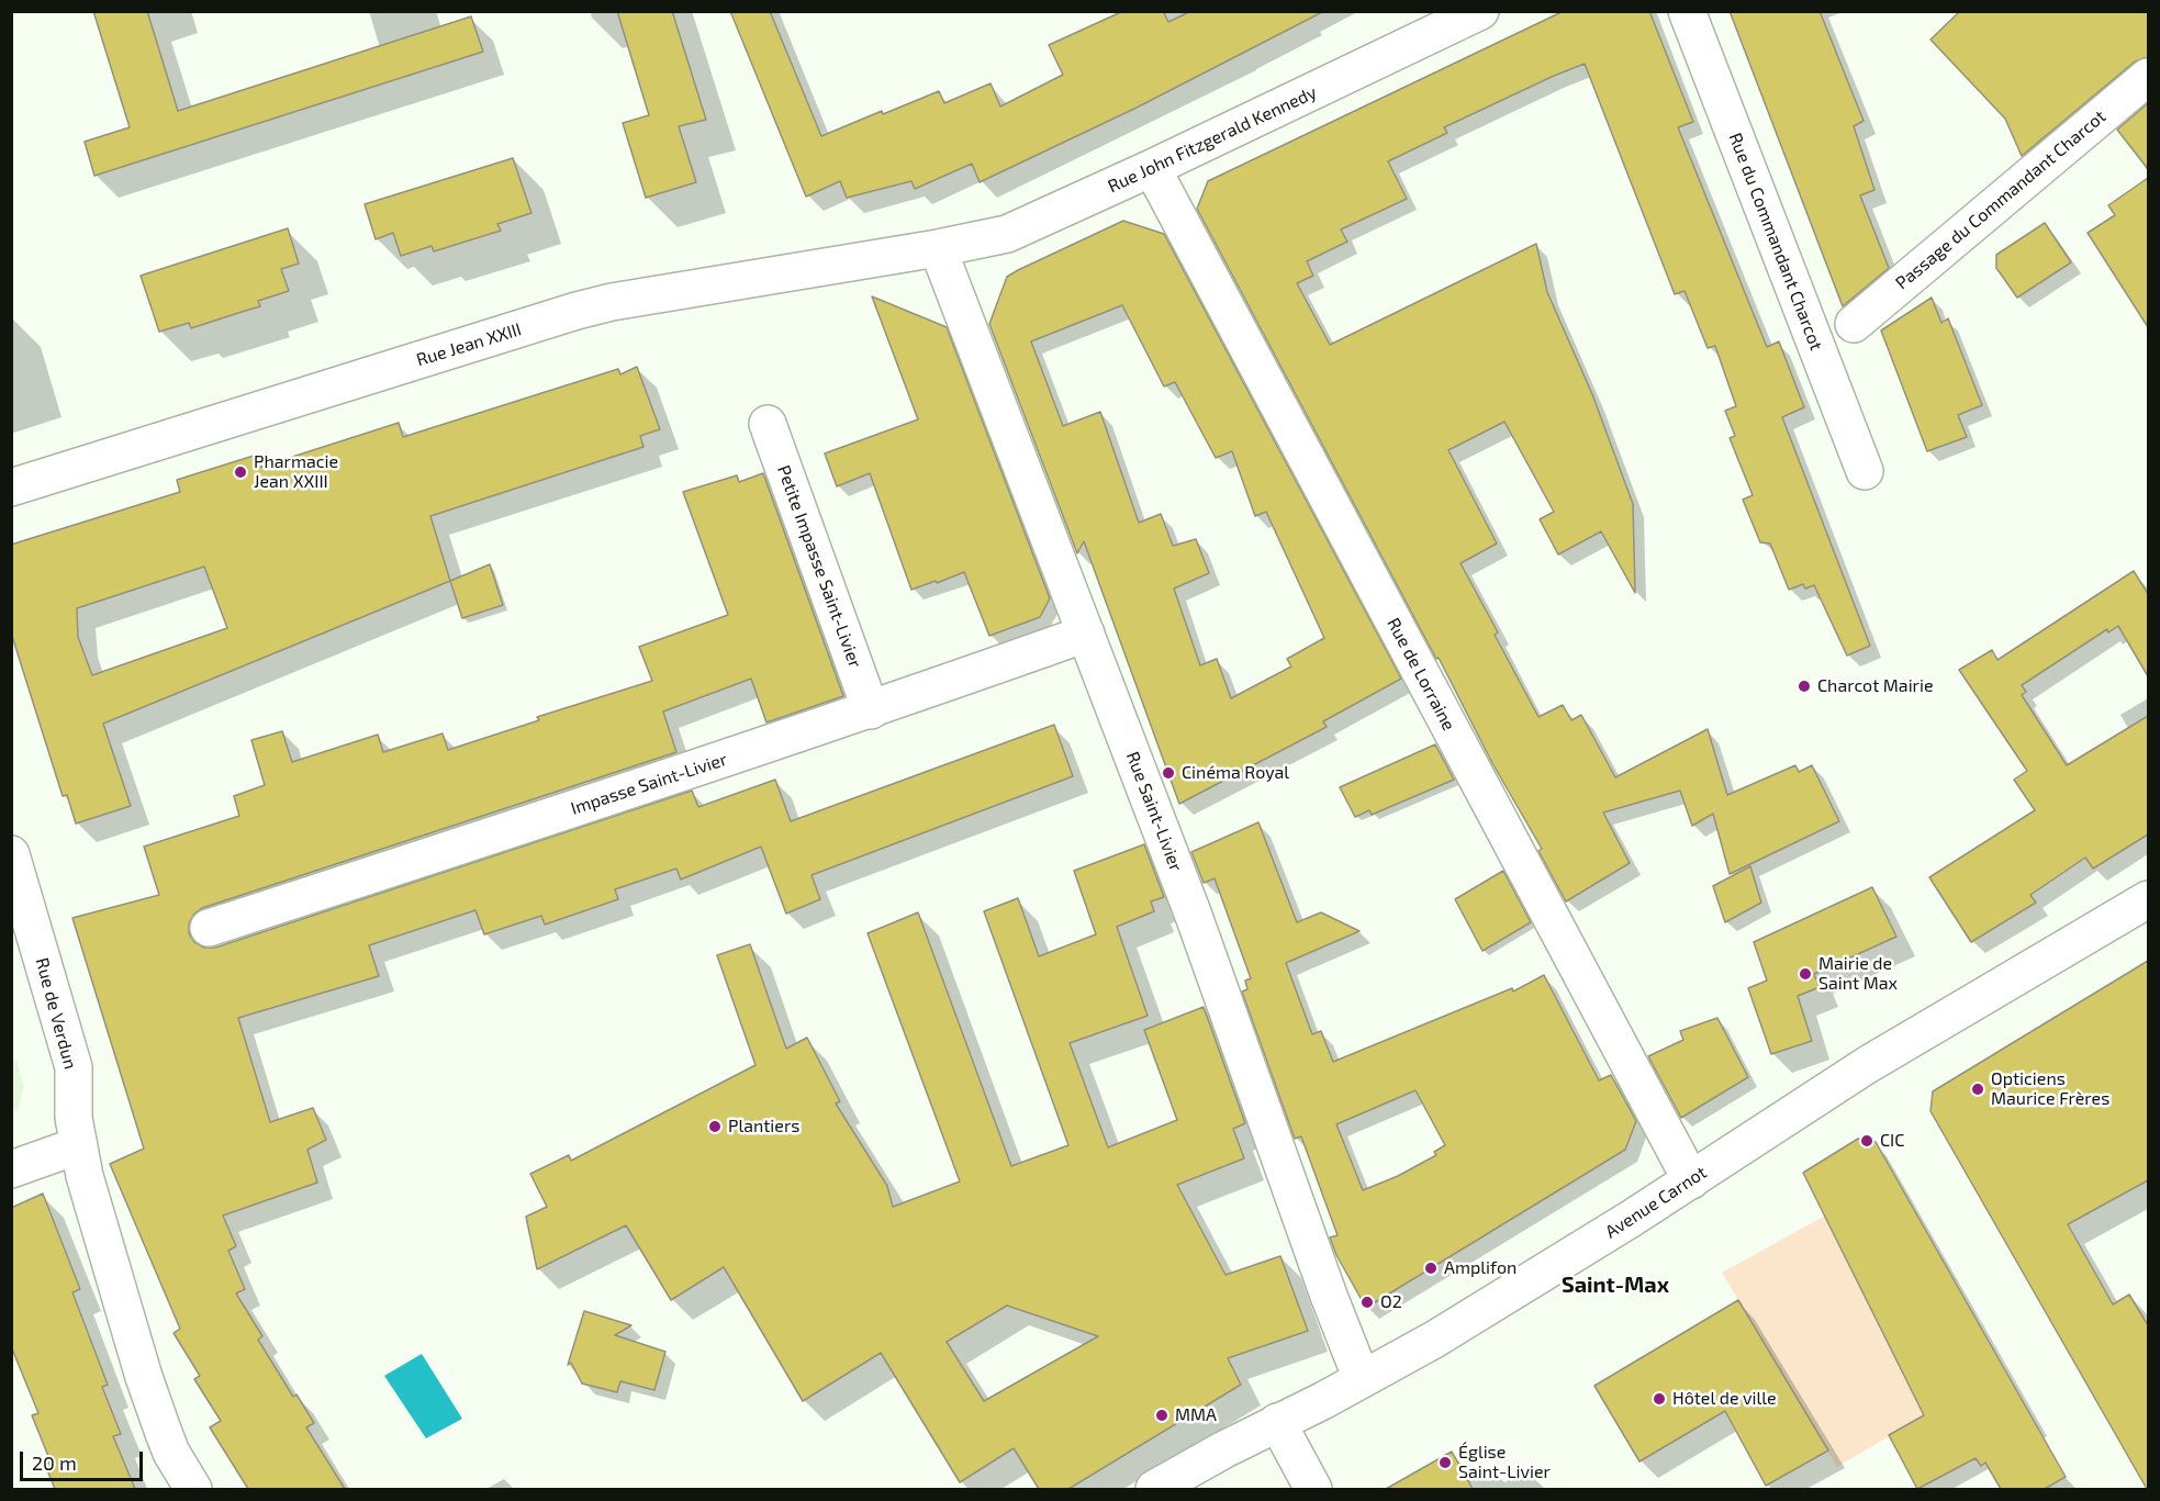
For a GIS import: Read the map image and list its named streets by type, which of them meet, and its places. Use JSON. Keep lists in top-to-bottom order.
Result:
{
  "streets": {
    "street": [
      "Rue John Fitzgerald Kennedy",
      "Passage du Commandant Charcot",
      "Rue du Commandant Charcot",
      "Rue Jean XXIII",
      "Petite Impasse Saint-Livier",
      "Rue de Lorraine",
      "Impasse Saint-Livier",
      "Rue Saint-Livier",
      "Rue de Verdun",
      "Avenue Carnot"
    ]
  },
  "crossings": [
    ["Rue John Fitzgerald Kennedy", "Rue Jean XXIII"],
    ["Rue John Fitzgerald Kennedy", "Rue de Lorraine"],
    ["Rue John Fitzgerald Kennedy", "Rue Saint-Livier"],
    ["Rue Jean XXIII", "Rue Saint-Livier"],
    ["Petite Impasse Saint-Livier", "Impasse Saint-Livier"],
    ["Rue de Lorraine", "Avenue Carnot"],
    ["Impasse Saint-Livier", "Rue Saint-Livier"],
    ["Rue Saint-Livier", "Avenue Carnot"]
  ],
  "districts": ["Saint-Max"],
  "places": [
    "Pharmacie Jean XXIII",
    "Charcot Mairie",
    "Cinéma Royal",
    "Mairie de Saint Max",
    "Opticiens Maurice Frères",
    "Plantiers",
    "CIC",
    "Amplifon",
    "O2",
    "Hôtel de ville",
    "MMA",
    "Église Saint-Livier"
  ],
  "scale_bar": "20 m"
}
